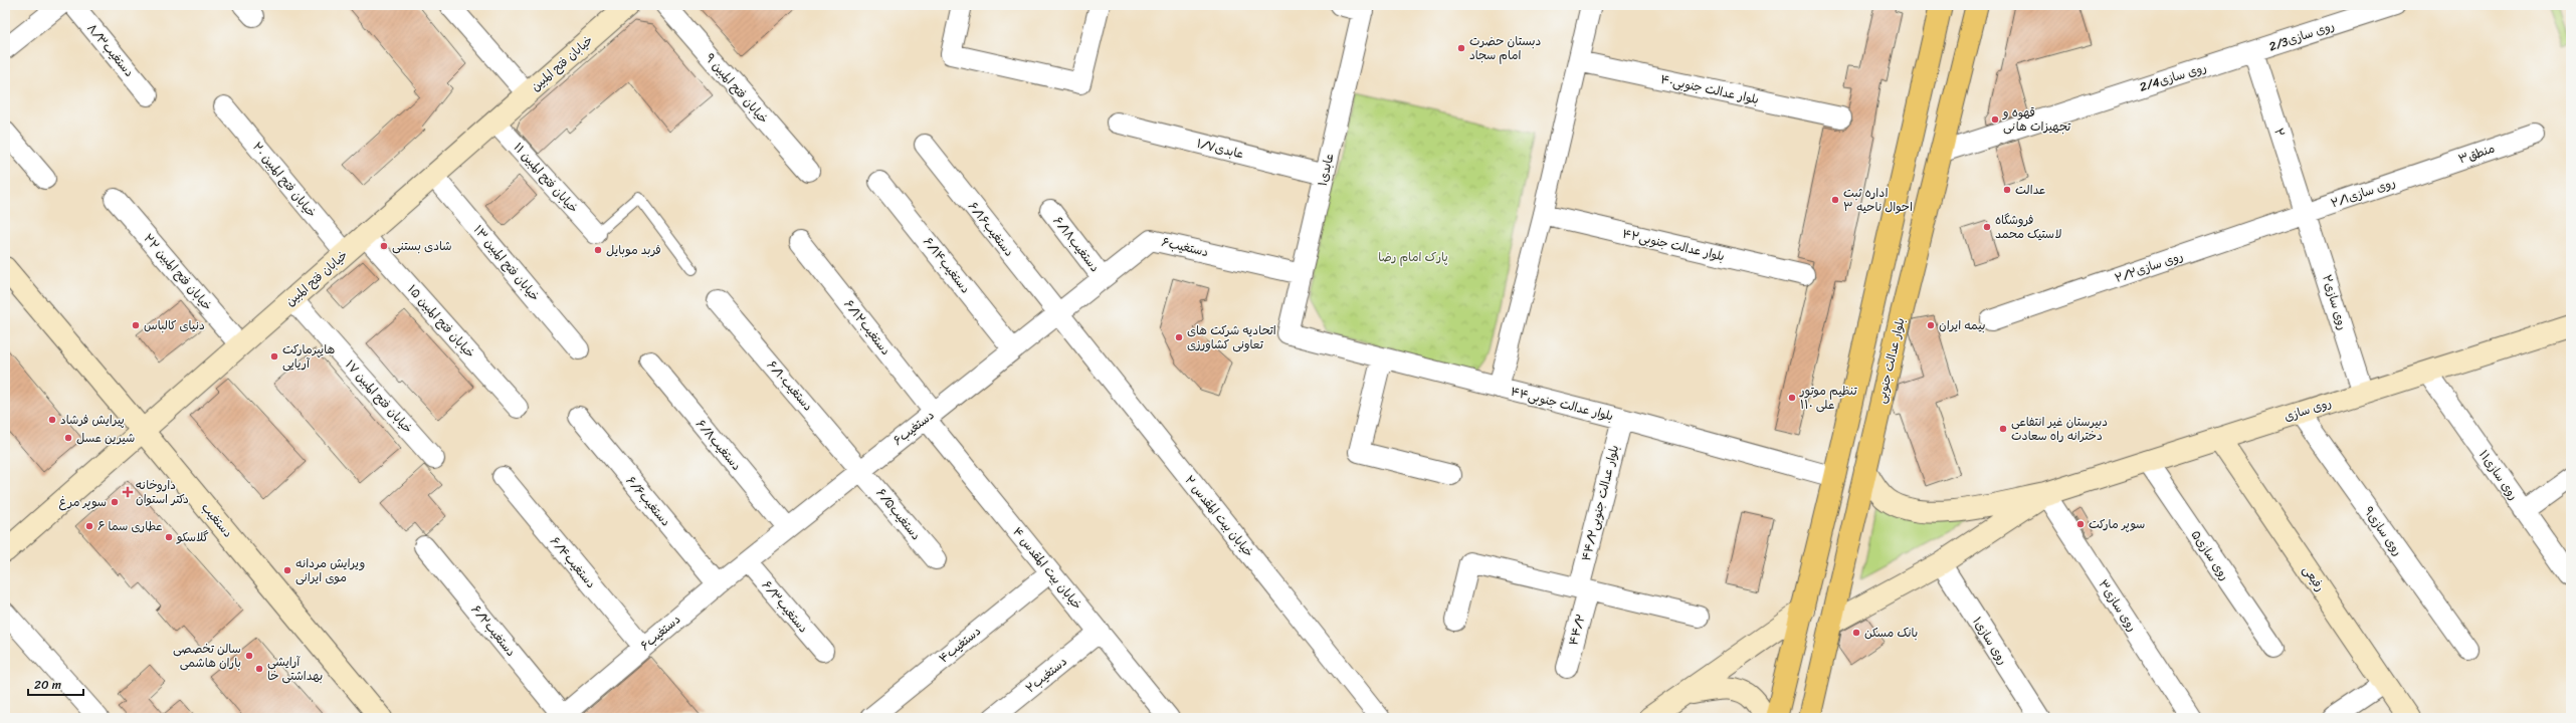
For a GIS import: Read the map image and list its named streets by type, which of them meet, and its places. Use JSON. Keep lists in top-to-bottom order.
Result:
{
  "streets": {
    "main road": ["بلوار عدالت جنوبی"],
    "street": [
      "روی سازی2/3",
      "دستغیب۸/۳",
      "خیابان فتح المبین",
      "روی سازی2/4",
      "خیابان فتح المبین ۹",
      "بلوار عدالت جنوبی۴۰",
      "۲",
      "عابدی۱/۷",
      "۳منطق",
      "۱عابدی",
      "خیابان فتح المبین ۱۱",
      "خیابان فتح المبین ۲۰",
      "روی سازی۲/۱",
      "دستغیب۶/۱۶",
      "دستغیب۶/۱۸",
      "بلوار عدالت جنوبی۴۲",
      "دستغیب۶",
      "خیابان فتح المبین ۱۳",
      "دستغیب۶/۱۴",
      "روی سازی۲/۲",
      "خیابان فتح المبین ۲۲",
      "روی سازی۲",
      "خیابان فتح المبین ۱۵",
      "دستغیب۶/۱۲",
      "دستغیب۶/۱۰",
      "خیابان فتح المبین ۱۷",
      "بلوار عدالت جنوبی۴۴",
      "روی سازی",
      "دستغیب۶/۸",
      "روی سازی۱۱",
      "دستغیب۶/۶",
      "بلوار عدالت جنوبی۴۴/۲",
      "دستغیب۶/۵",
      "خیابان بیت المقدس ۲",
      "دستغیب",
      "روی سازی۹",
      "روی سازی۵",
      "دستغیب۶/۴",
      "خیابان بیت المقدس ۴",
      "رفیعی",
      "روی سازی۳",
      "دستغیب۶/۳",
      "۴۴/۲",
      "دستغیب۶/۲",
      "روی سازی۱",
      "دستغیب۴",
      "۲دستغیب"
    ]
  },
  "crossings": [
    ["روی سازی2/3", "روی سازی2/4"],
    ["روی سازی2/3", "۲"],
    ["خیابان فتح المبین", "خیابان فتح المبین ۱۱"],
    ["خیابان فتح المبین", "خیابان فتح المبین ۲۰"],
    ["خیابان فتح المبین", "خیابان فتح المبین ۱۳"],
    ["خیابان فتح المبین", "خیابان فتح المبین ۲۲"],
    ["خیابان فتح المبین", "خیابان فتح المبین ۱۵"],
    ["خیابان فتح المبین", "خیابان فتح المبین ۱۷"],
    ["خیابان فتح المبین", "دستغیب"],
    ["روی سازی2/4", "۲"],
    ["روی سازی2/4", "بلوار عدالت جنوبی"],
    ["۲", "روی سازی۲/۱"],
    ["۲", "روی سازی۲/۲"],
    ["۲", "روی سازی۲"],
    ["عابدی۱/۷", "۱عابدی"],
    ["۳منطق", "روی سازی۲/۱"],
    ["۱عابدی", "دستغیب۶"],
    ["۱عابدی", "بلوار عدالت جنوبی۴۴"],
    ["روی سازی۲/۱", "روی سازی۲/۲"],
    ["روی سازی۲/۱", "روی سازی۲"],
    ["دستغیب۶/۱۶", "دستغیب۶"],
    ["دستغیب۶/۱۶", "خیابان بیت المقدس ۲"],
    ["دستغیب۶/۱۸", "دستغیب۶"],
    ["دستغیب۶", "دستغیب۶/۱۴"],
    ["دستغیب۶", "دستغیب۶/۱۲"],
    ["دستغیب۶", "دستغیب۶/۱۰"],
    ["دستغیب۶", "دستغیب۶/۸"],
    ["دستغیب۶", "دستغیب۶/۶"],
    ["دستغیب۶", "دستغیب۶/۵"],
    ["دستغیب۶", "خیابان بیت المقدس ۲"],
    ["دستغیب۶", "دستغیب۶/۴"],
    ["دستغیب۶", "خیابان بیت المقدس ۴"],
    ["دستغیب۶", "دستغیب۶/۳"],
    ["دستغیب۶", "دستغیب۶/۲"],
    ["روی سازی۲/۲", "روی سازی۲"],
    ["روی سازی۲", "روی سازی"],
    ["دستغیب۶/۱۲", "خیابان بیت المقدس ۴"],
    ["دستغیب۶/۱۰", "دستغیب۶/۵"],
    ["بلوار عدالت جنوبی۴۴", "بلوار عدالت جنوبی۴۴/۲"],
    ["روی سازی", "روی سازی۱۱"],
    ["روی سازی", "روی سازی۹"],
    ["روی سازی", "روی سازی۵"],
    ["روی سازی", "رفیعی"],
    ["روی سازی", "روی سازی۳"],
    ["بلوار عدالت جنوبی۴۴/۲", "۴۴/۲"],
    ["خیابان بیت المقدس ۴", "دستغیب۴"],
    ["خیابان بیت المقدس ۴", "۲دستغیب"]
  ],
  "parks": ["پارک امام رضا"],
  "places": {
    "other": [
      "دبستان حضرت امام سجاد",
      "قهوه و تجهیزات هانی",
      "عدالت",
      "اداره ثبت احوال ناحیه ۳",
      "فروشگاه لاستیک محمد",
      "شادی بستنی",
      "فربد موبایل",
      "دنیای کالباس",
      "بیمه ایران",
      "اتحادیه شرکت های تعاونی کشاورزی",
      "هایپرمارکت آریایی",
      "تنظیم موتور علی ۱۱۰",
      "پیرایش فرشاد",
      "دبیرستان غیر انتفاعی دخترانه راه سعادت",
      "شیرین عسل",
      "سوپر مرغ",
      "سوپر مارکت",
      "عطاری سما ۶",
      "گلاسکو",
      "ویرایش مردانه موی ایرانی",
      "بانک مسکن",
      "سالن تخصصی باران هاشمی",
      "آرایشی بهداشتی خا"
    ],
    "health": ["داروخانه دکتر استوان"]
  },
  "scale_bar": "20 m"
}
